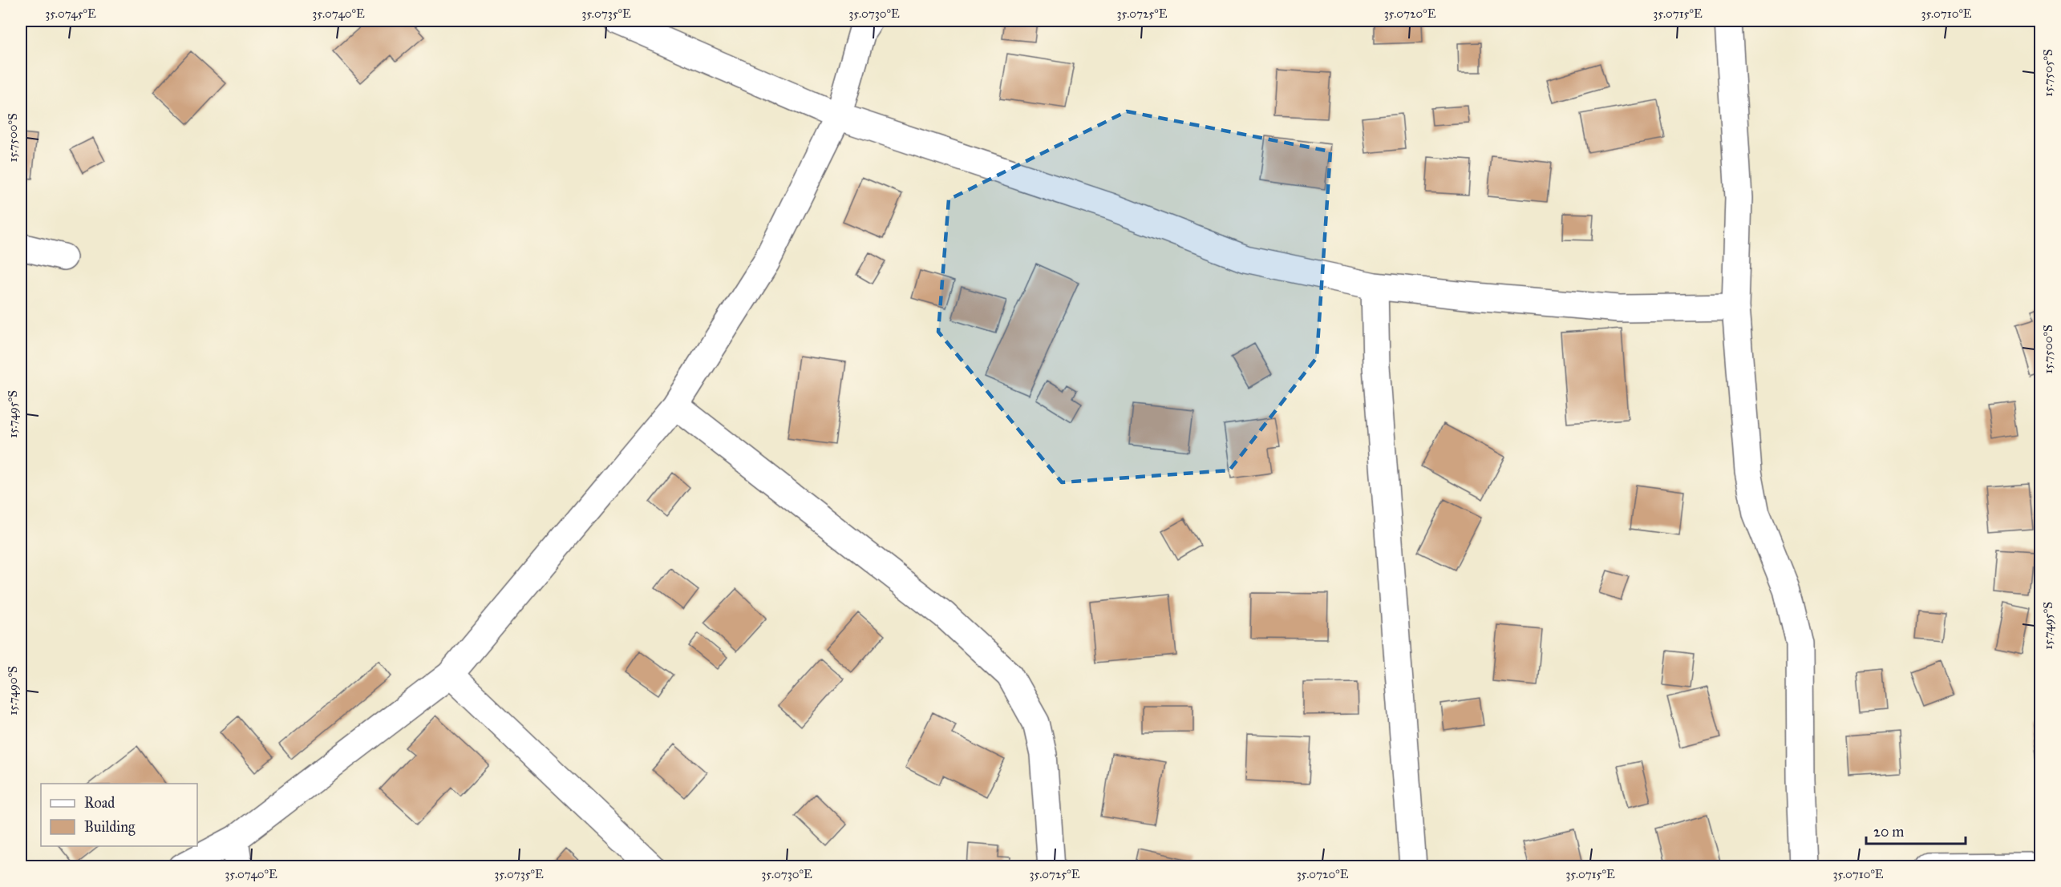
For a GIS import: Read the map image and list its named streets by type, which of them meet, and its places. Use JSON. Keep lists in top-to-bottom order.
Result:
{
  "legend": ["Road", "Building"],
  "scale_bar": "20 m",
  "coordinates": [
    "35.0745°E",
    "35.0740°E",
    "35.0735°E",
    "35.0730°E",
    "35.0725°E",
    "35.0720°E",
    "35.0715°E",
    "35.0710°E",
    "15.7505°S",
    "15.7500°S",
    "15.7495°S",
    "15.7490°S"
  ]
}
